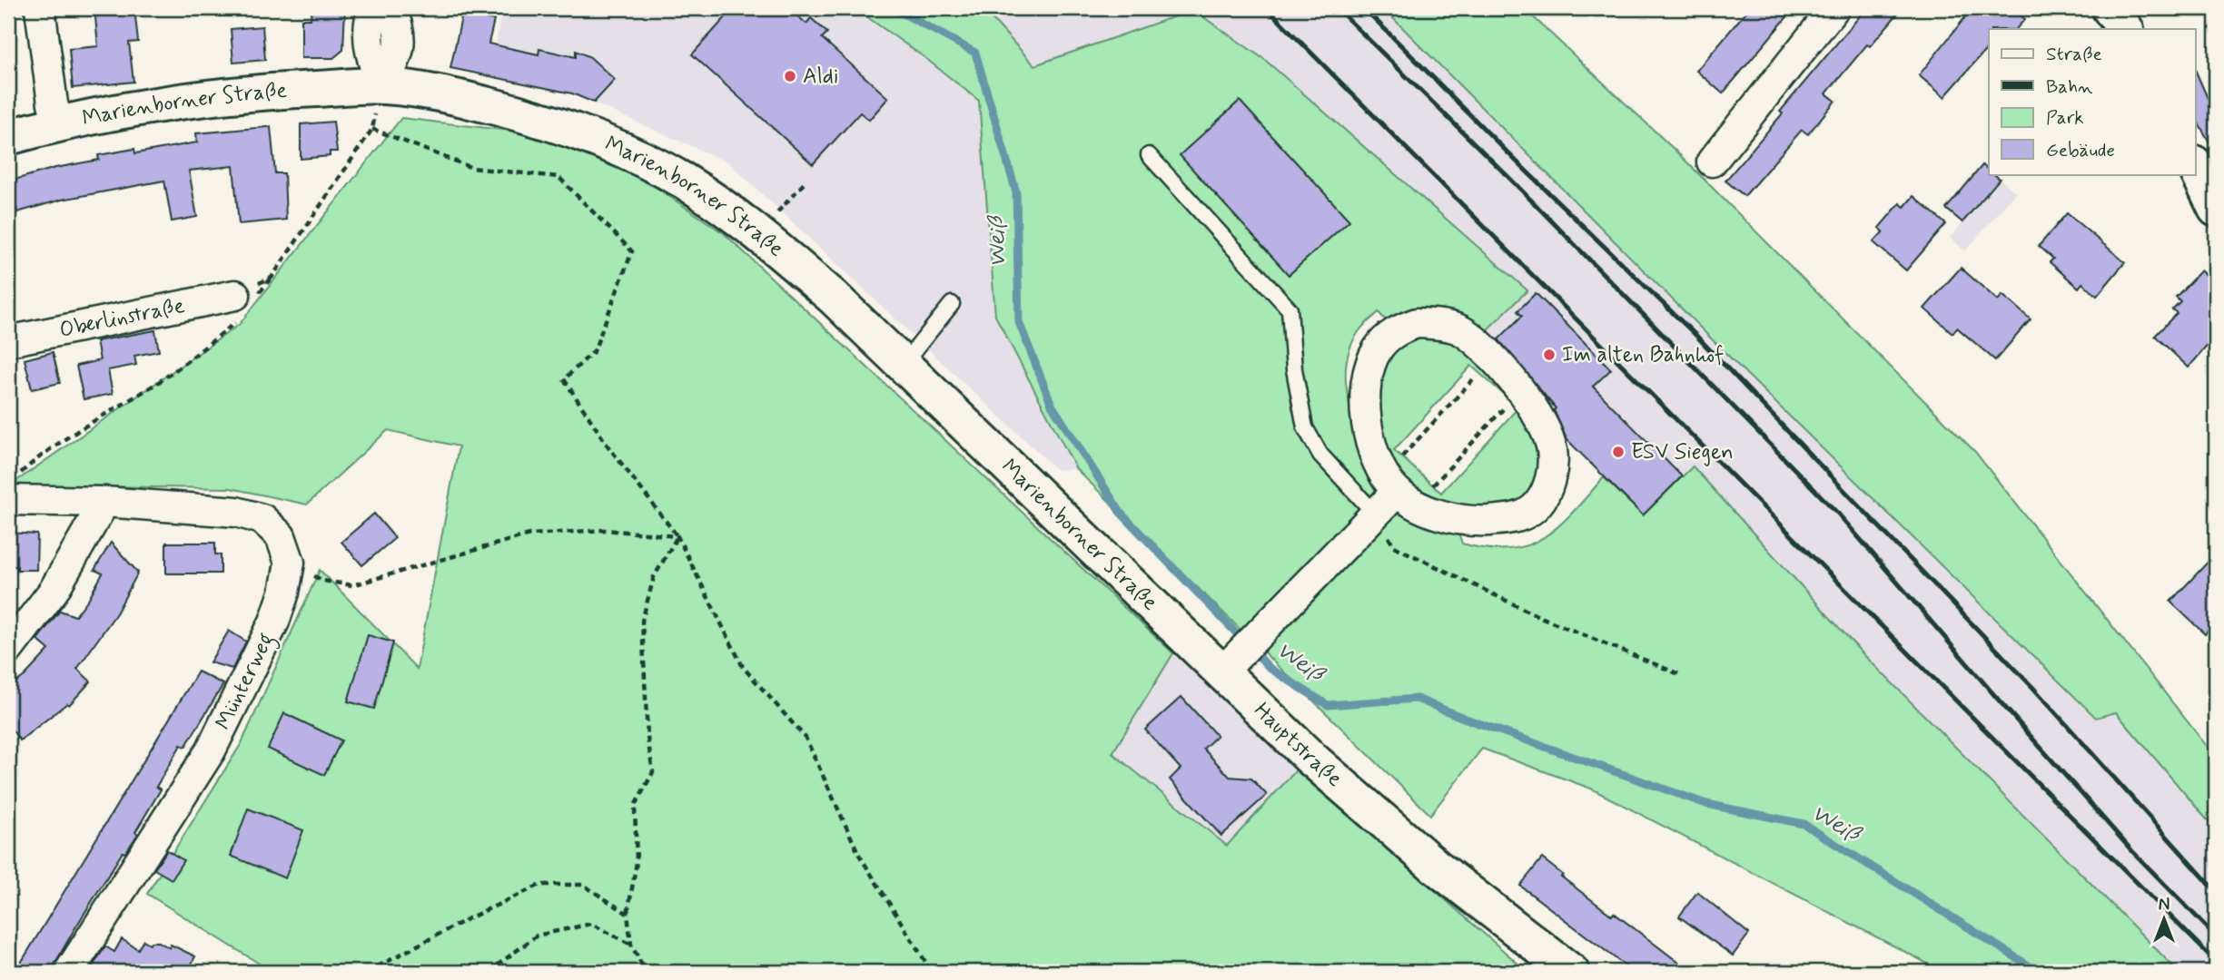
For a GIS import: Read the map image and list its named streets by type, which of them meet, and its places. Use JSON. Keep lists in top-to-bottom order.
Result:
{
  "streets": {
    "main road": ["Marienborner Straße", "Hauptstraße"],
    "street": ["Oberlinstraße", "Münterweg"]
  },
  "crossings": [
    ["Marienborner Straße", "Hauptstraße"]
  ],
  "water": ["Weiß"],
  "places": ["Aldi", "Im alten Bahnhof", "ESV Siegen"],
  "legend": [
    "Straße",
    "Bahn",
    "Park",
    "Gebäude"
  ],
  "north": "top"
}
